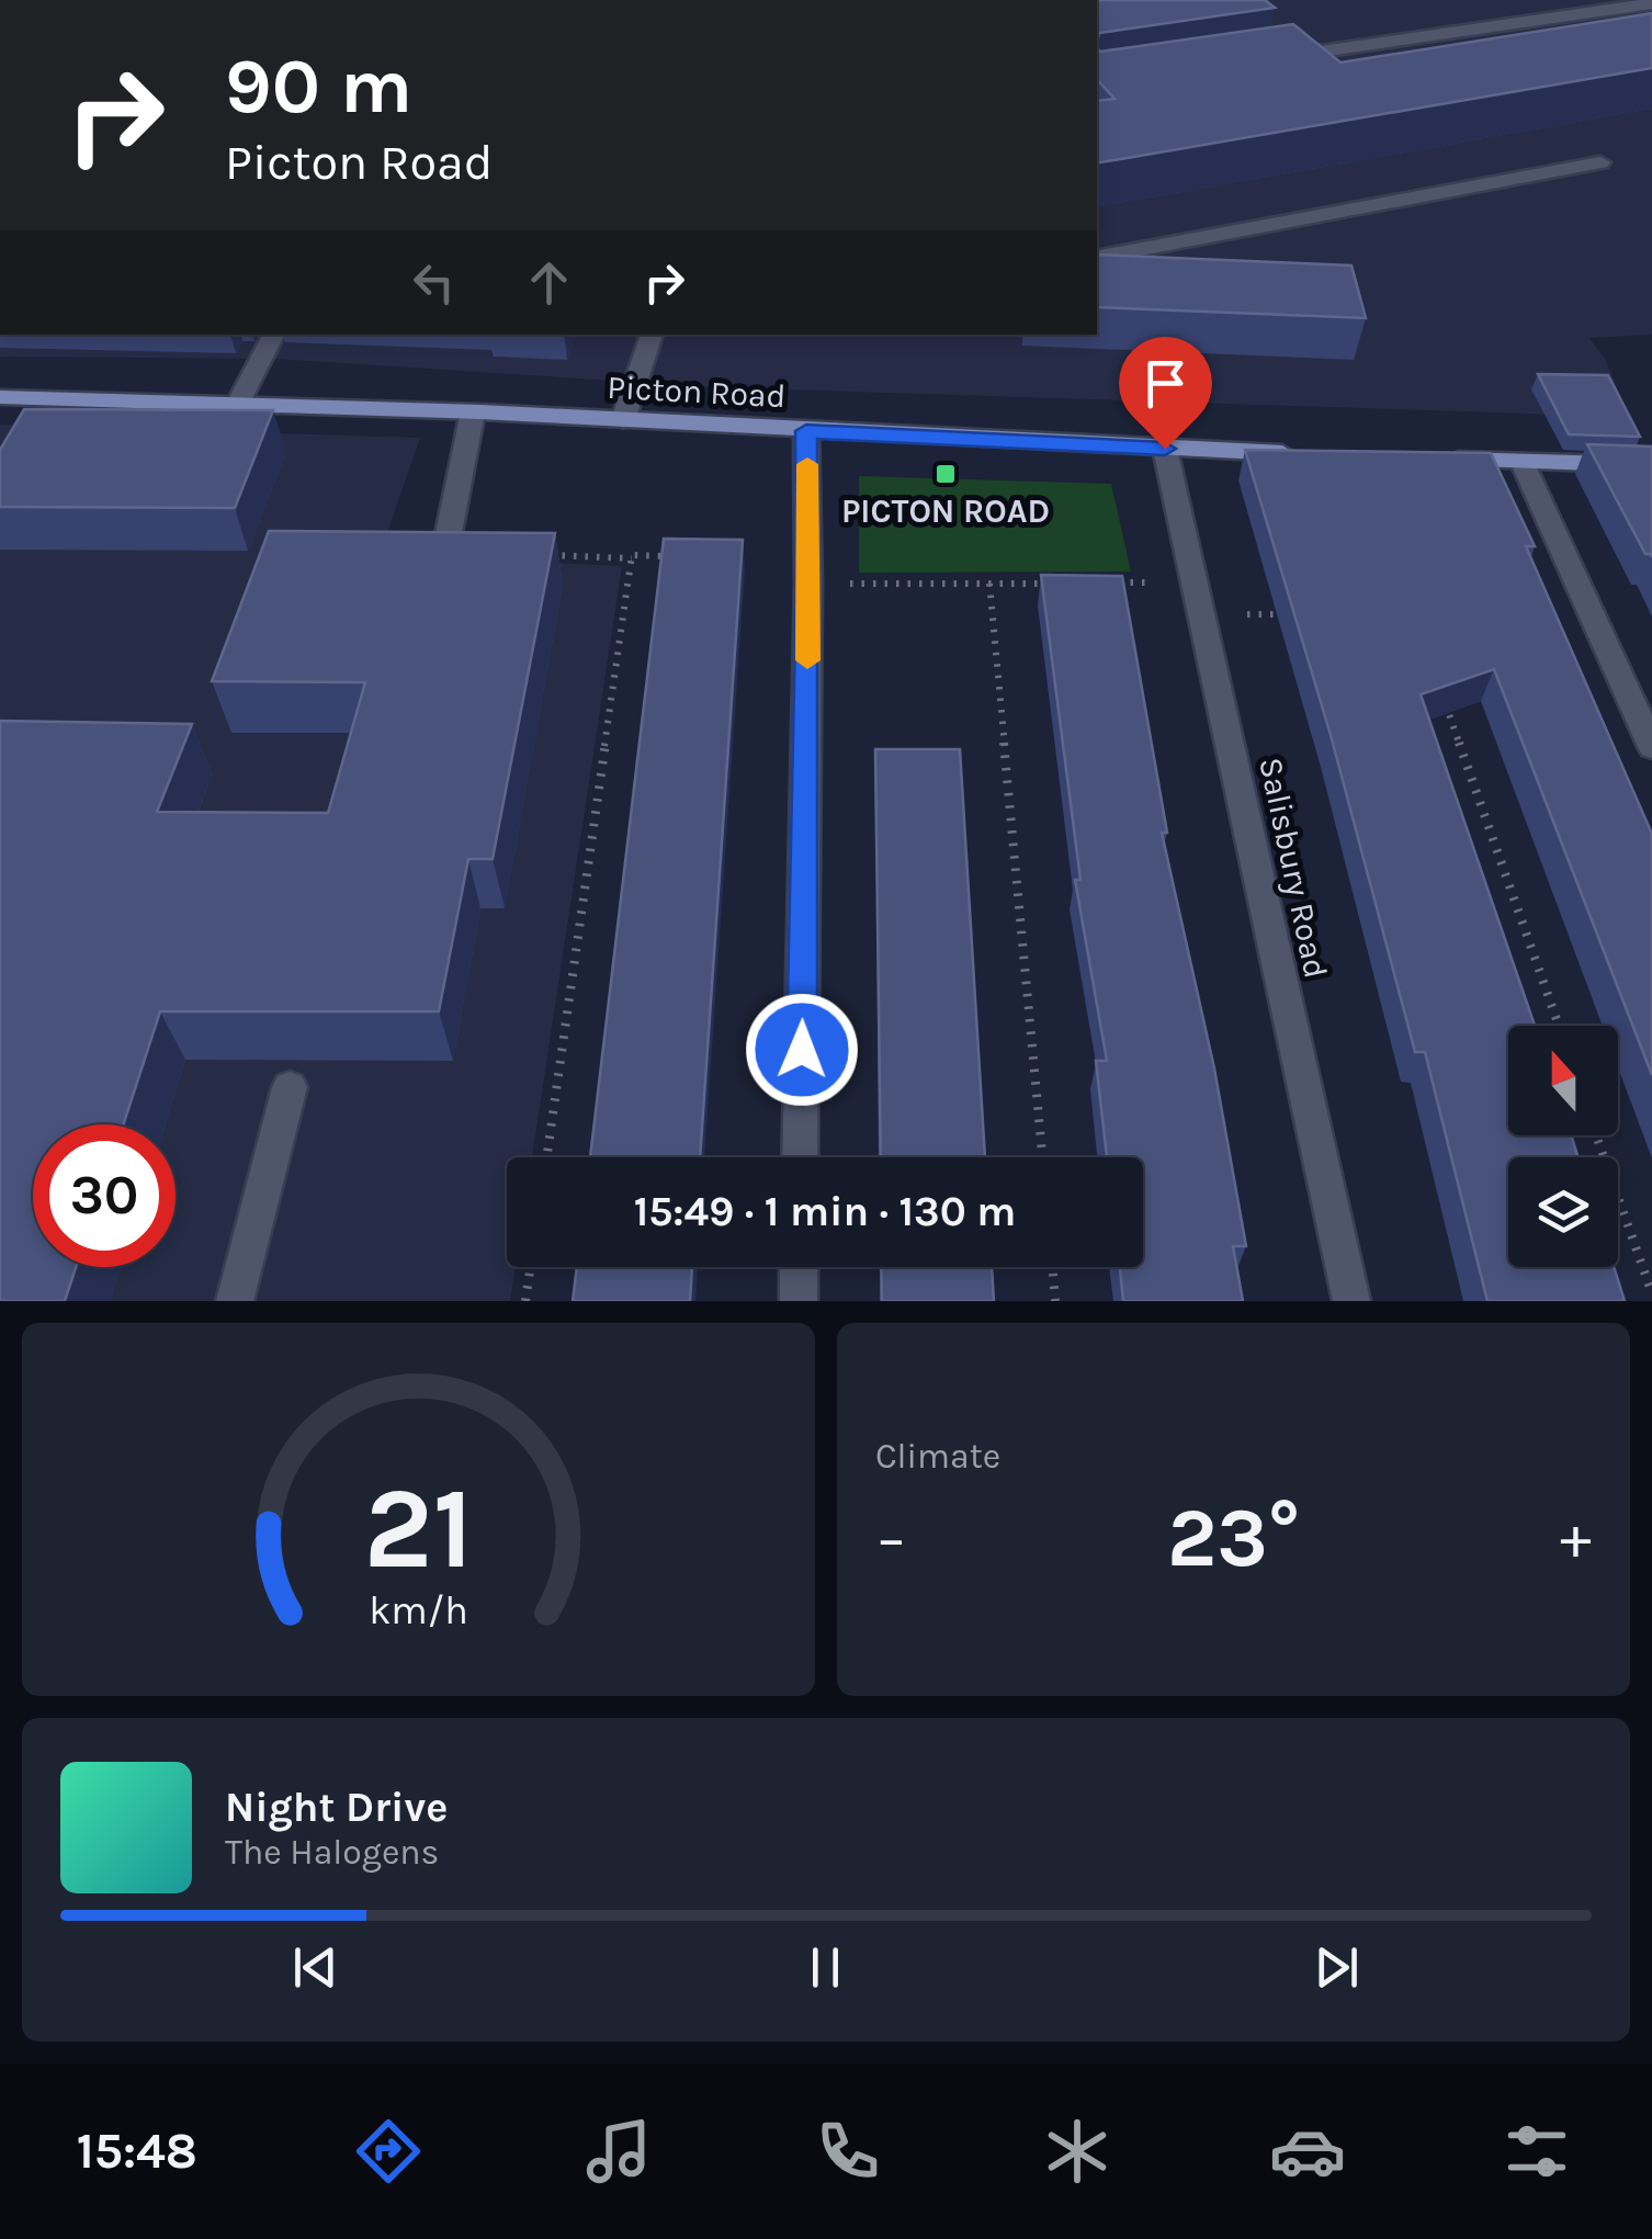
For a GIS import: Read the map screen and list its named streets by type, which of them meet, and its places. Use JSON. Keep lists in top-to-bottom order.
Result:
{
  "streets": {
    "main road": ["Picton Road"],
    "street": ["Salisbury Road"]
  },
  "crossings": [
    ["Picton Road", "Salisbury Road"]
  ],
  "places": {
    "transit": ["PICTON ROAD"]
  },
  "north": "top",
  "page": {
    "turn": ["90 m", "Picton Road"],
    "limit": "30",
    "trip": "15:49 · 1 min · 130 m",
    "tile": "Climate",
    "heat": ["−", "23°", "+"],
    "song": ["Night Drive", "The Halogens"],
    "tabs": "15:48",
    "gauge": ["21", "km/h"]
  }
}
